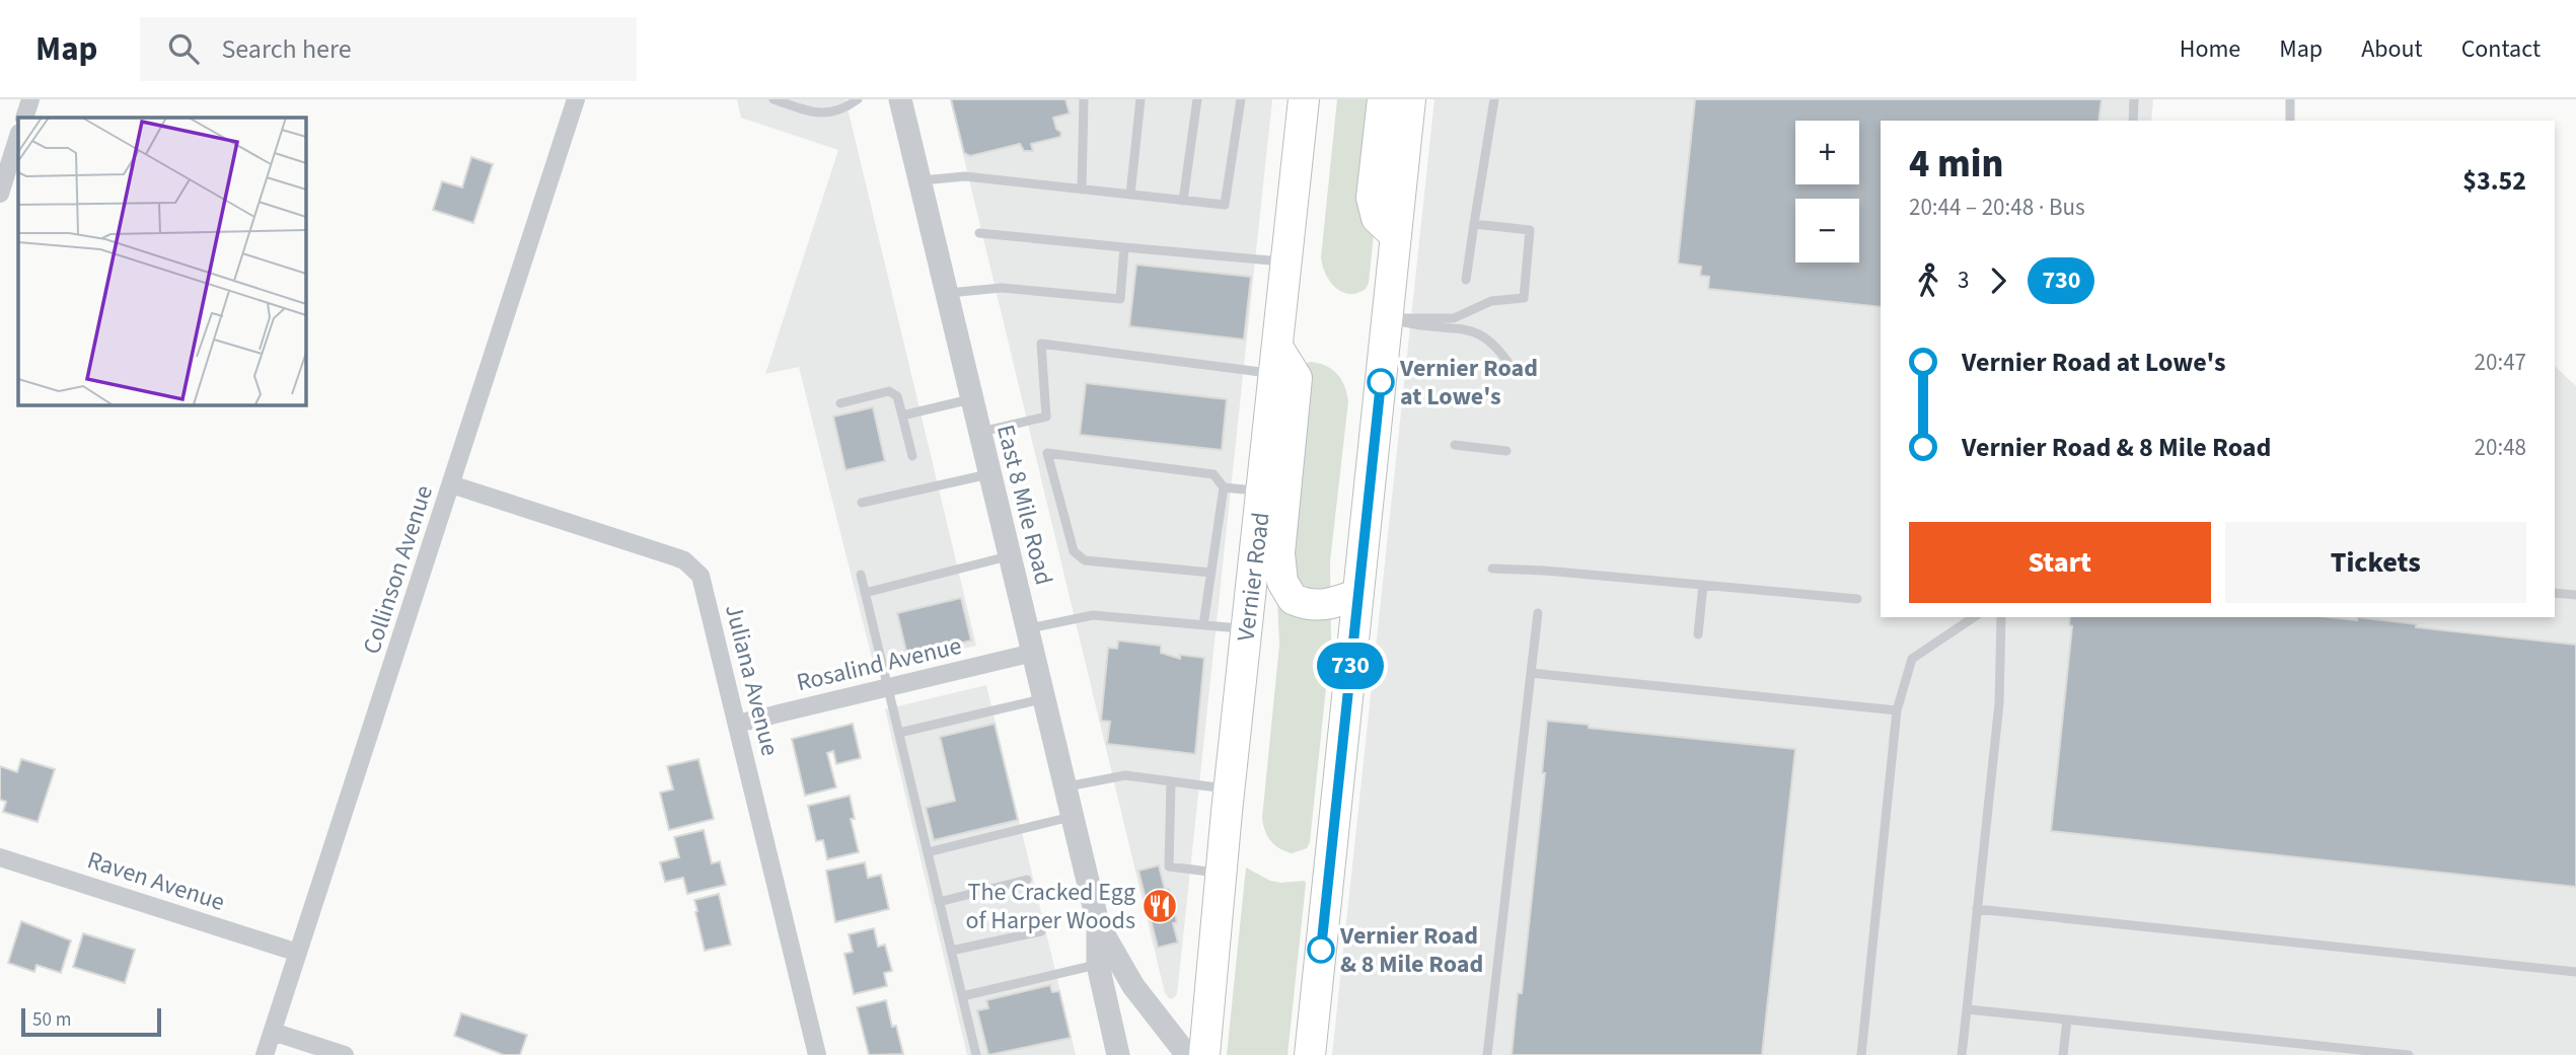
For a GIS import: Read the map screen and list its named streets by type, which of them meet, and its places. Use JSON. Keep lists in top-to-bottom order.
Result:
{
  "streets": {
    "highway": ["Vernier Road"],
    "street": [
      "East 8 Mile Road",
      "Collinson Avenue",
      "Rosalind Avenue",
      "Juliana Avenue",
      "Raven Avenue"
    ]
  },
  "crossings": [
    ["East 8 Mile Road", "Rosalind Avenue"],
    ["Collinson Avenue", "Juliana Avenue"],
    ["Collinson Avenue", "Raven Avenue"],
    ["Rosalind Avenue", "Juliana Avenue"]
  ],
  "places": {
    "other": ["Vernier Road at Lowe's", "Vernier Road & 8 Mile Road"],
    "restaurant": ["The Cracked Egg of Harper Woods"]
  },
  "lines": ["bus line 730"],
  "scale_bar": "50 m",
  "page": {
    "header": "Map",
    "search": "Search here",
    "nav": [
      "Home",
      "Map",
      "About",
      "Contact"
    ],
    "on_map": "730",
    "map_buttons": ["+", "−"],
    "heading": ["4 min", "20:44 – 20:48 · Bus", "$3.52"],
    "legs": ["3", "730"],
    "list": [
      {
        "name": "Vernier Road at Lowe's",
        "value": "20:47"
      },
      {
        "name": "Vernier Road & 8 Mile Road",
        "value": "20:48"
      }
    ],
    "buttons": ["Start", "Tickets"],
    "scale": "50 m"
  }
}
